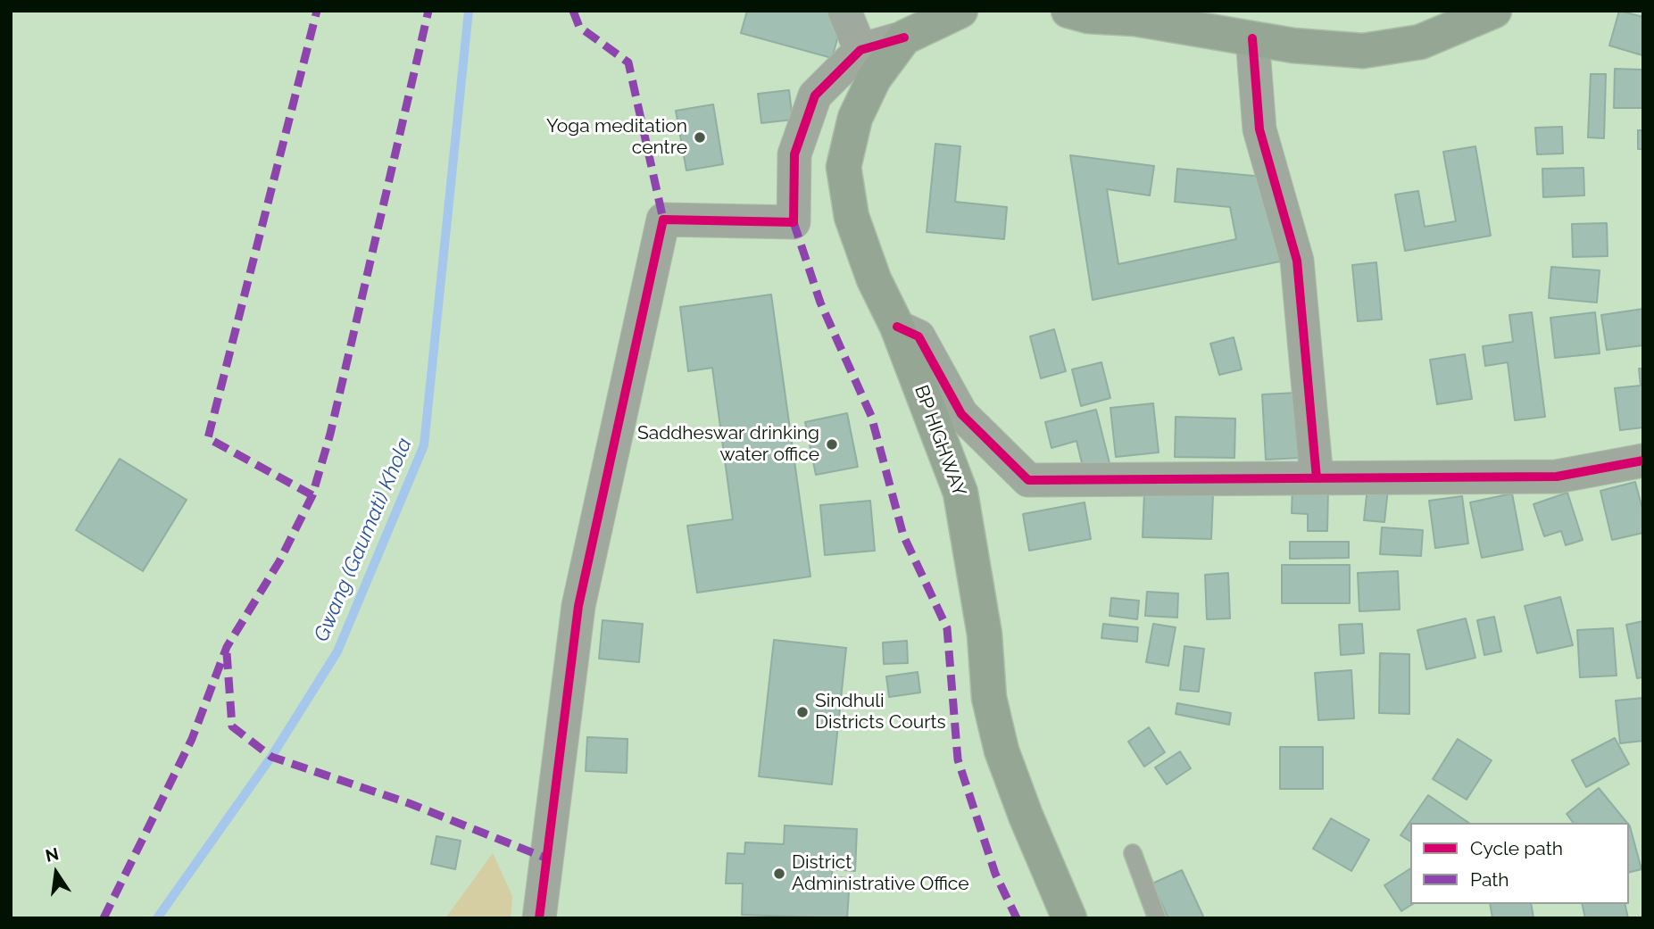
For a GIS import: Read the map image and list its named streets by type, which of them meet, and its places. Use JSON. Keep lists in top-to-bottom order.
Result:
{
  "streets": {
    "highway": ["BP HIGHWAY"]
  },
  "water": ["Gwang (Gaumati) Khola"],
  "places": [
    "Yoga meditation centre",
    "Saddheswar drinking water office",
    "Sindhuli Districts Courts",
    "District Administrative Office"
  ],
  "legend": ["Cycle path", "Path"],
  "north": "top"
}
